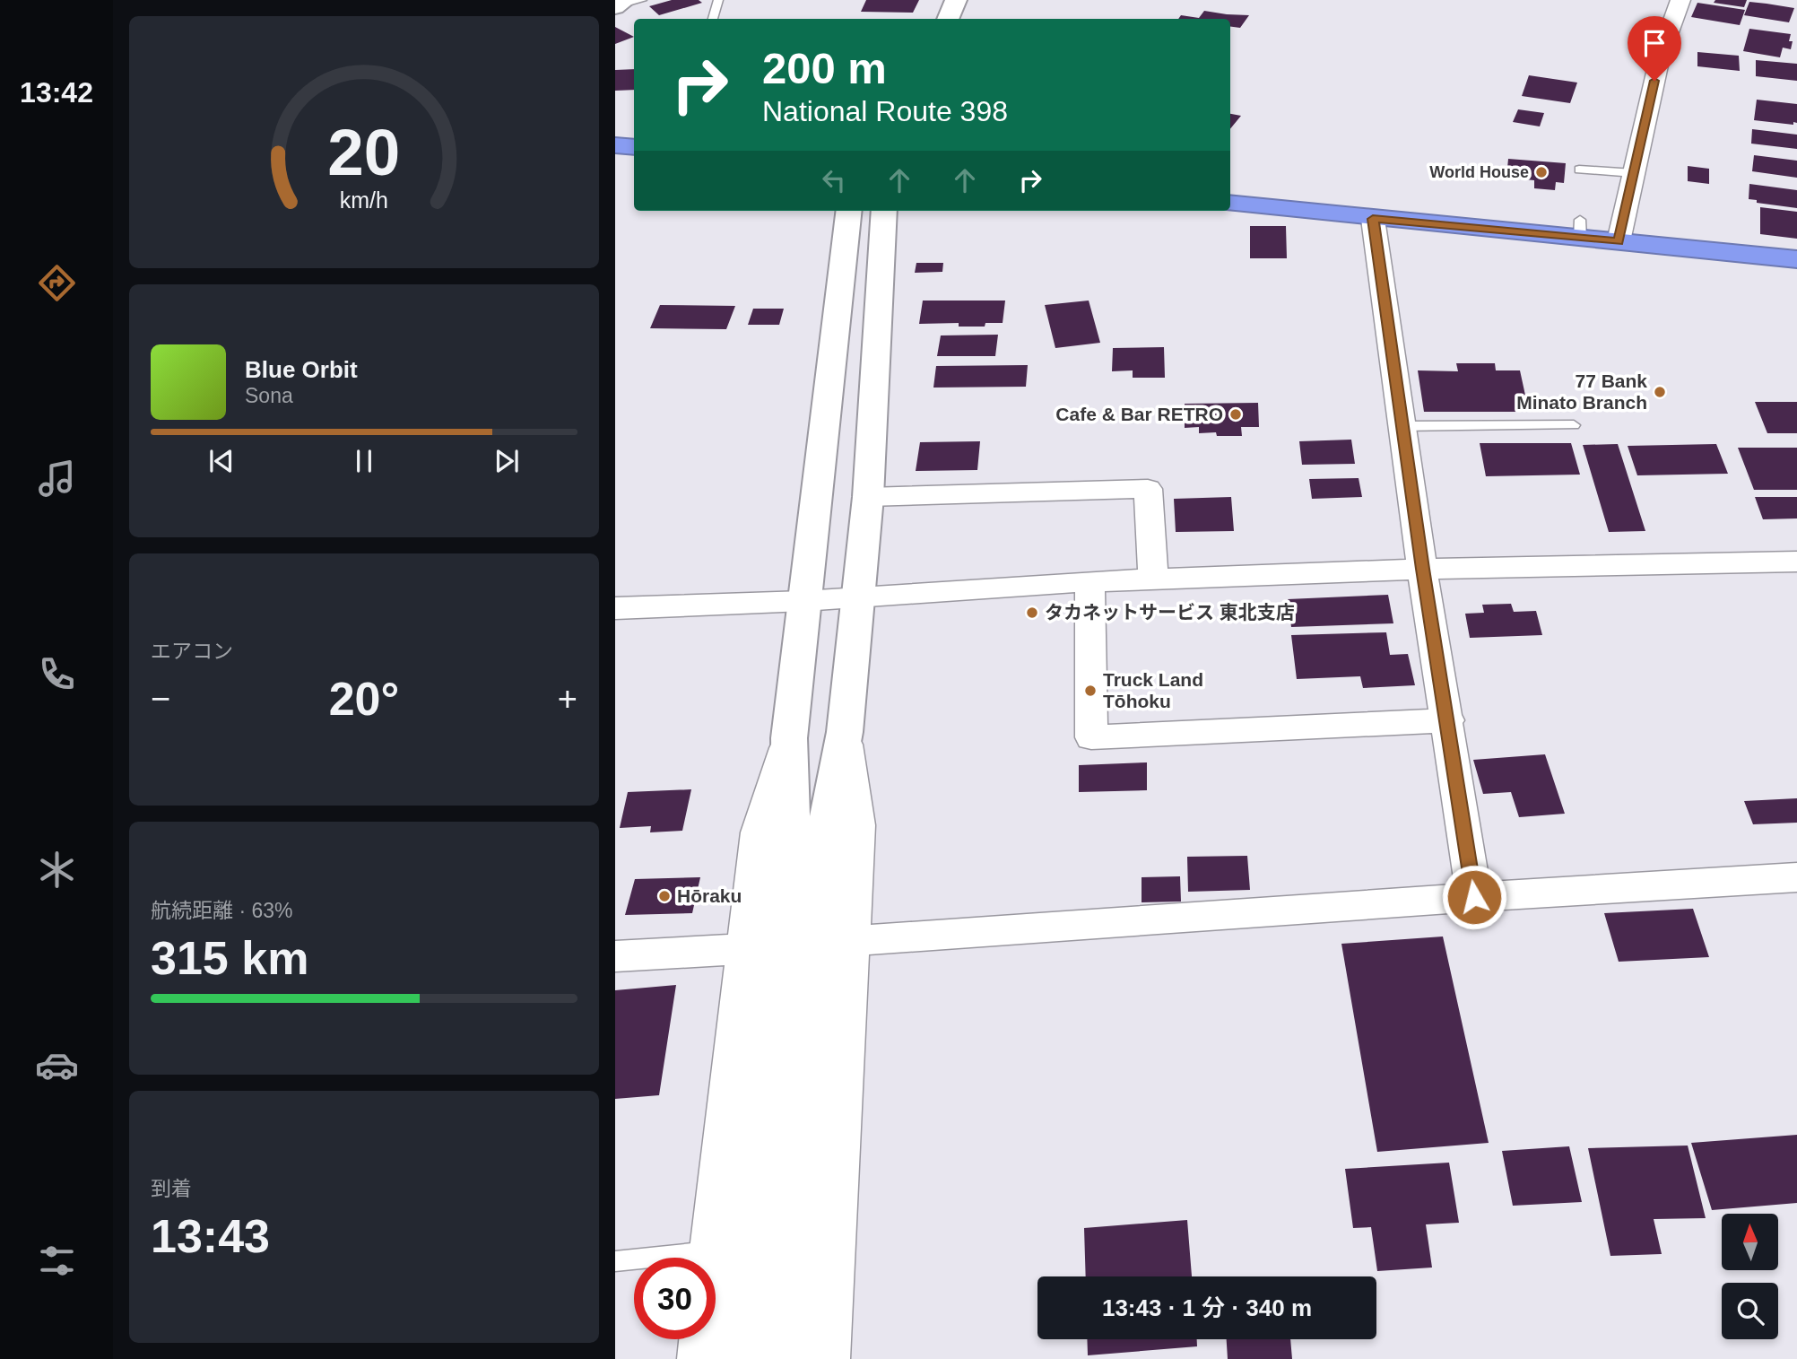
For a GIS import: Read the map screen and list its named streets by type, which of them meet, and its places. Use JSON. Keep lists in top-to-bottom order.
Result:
{
  "places": [
    "World House",
    "77 Bank Minato Branch",
    "Cafe & Bar RETRO",
    "タカネットサービス 東北支店",
    "Truck Land Tōhoku",
    "Hōraku"
  ],
  "north": "top",
  "page": {
    "tabs": "13:42",
    "turn": ["200 m", "National Route 398"],
    "song": ["Blue Orbit", "Sona"],
    "tile": [
      "エアコン",
      ["航続距離 · 63%", "315 km"],
      ["到着", "13:43"]
    ],
    "heat": ["−", "20°", "+"],
    "limit": "30",
    "trip": "13:43 · 1 分 · 340 m",
    "gauge": ["20", "km/h"]
  }
}
